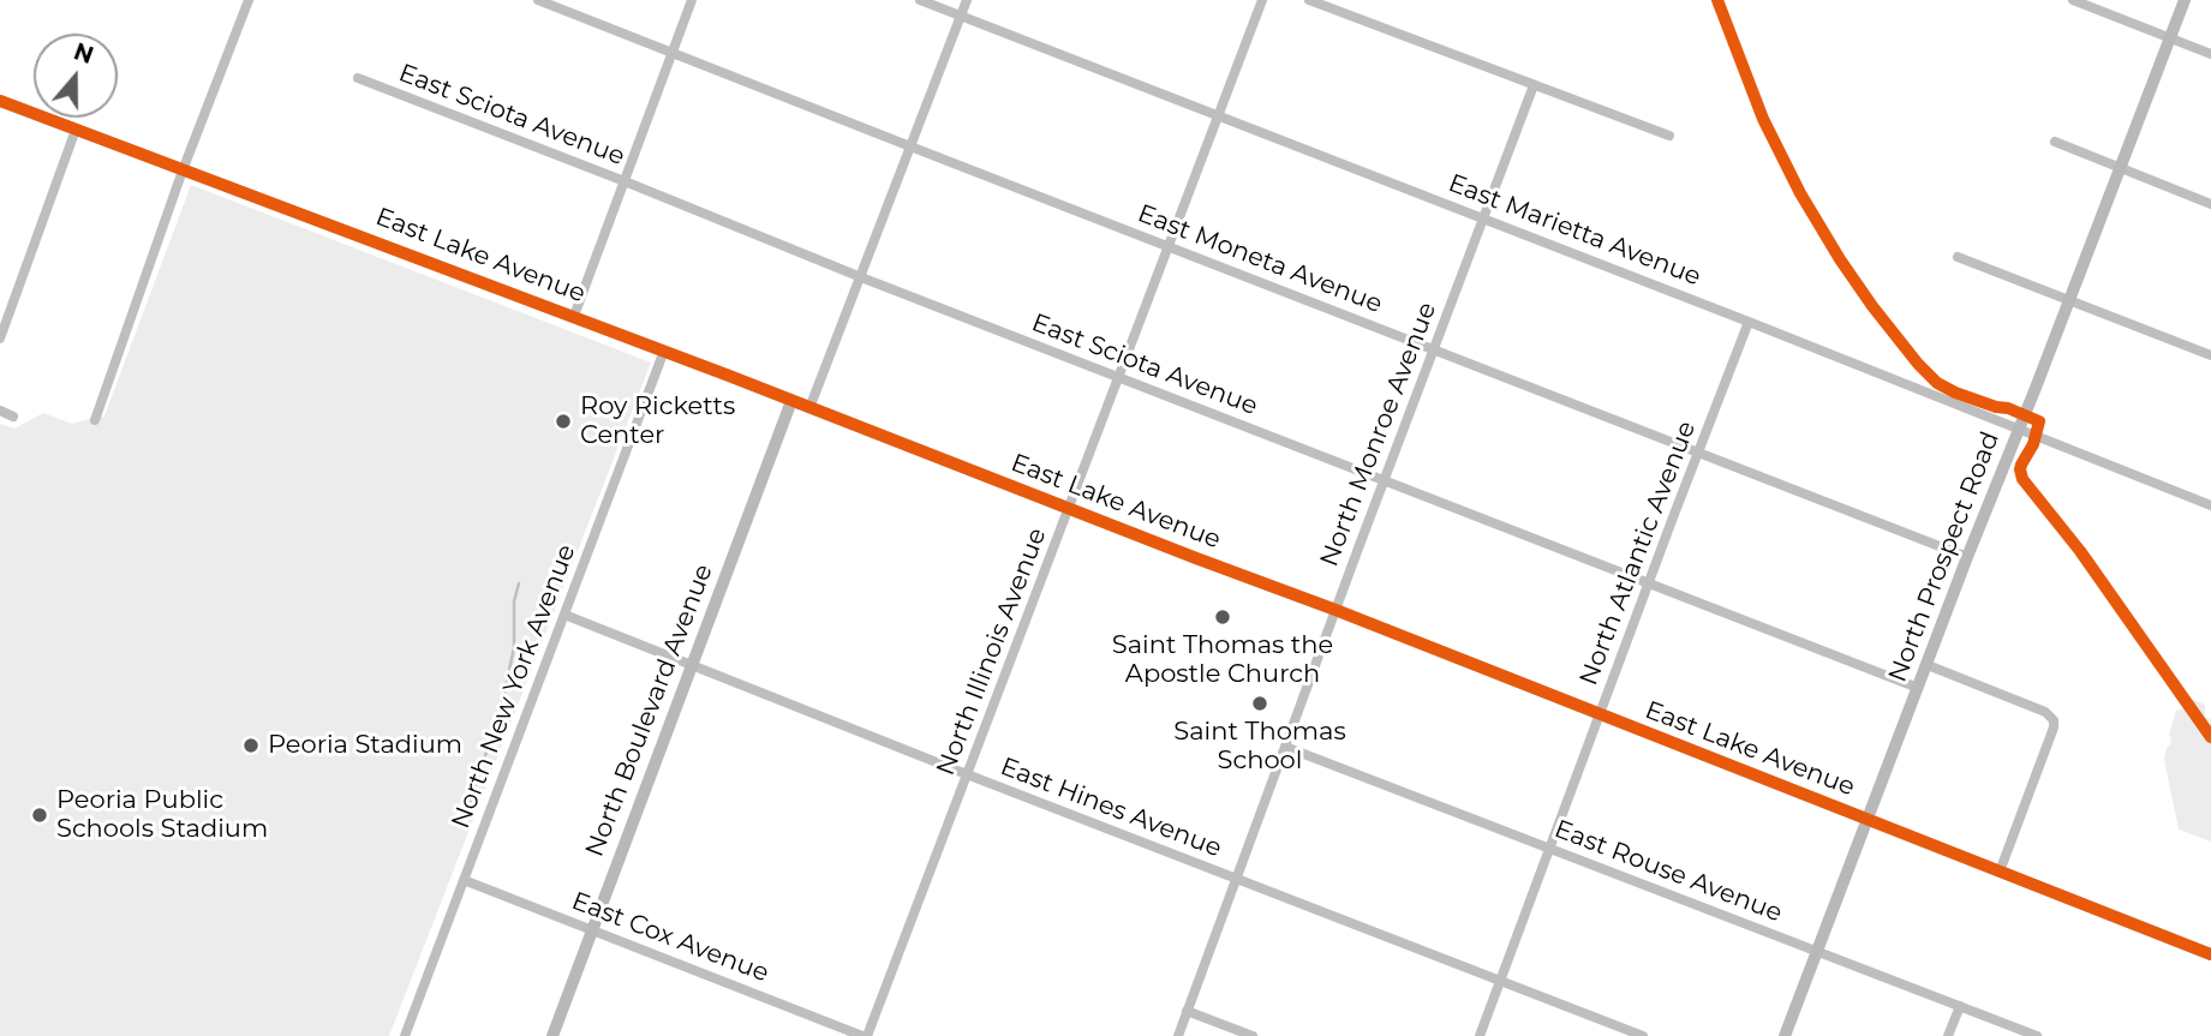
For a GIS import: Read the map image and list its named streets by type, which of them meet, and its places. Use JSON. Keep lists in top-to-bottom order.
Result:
{
  "streets": {
    "street": [
      "East Sciota Avenue",
      "East Marietta Avenue",
      "East Lake Avenue",
      "East Moneta Avenue",
      "North Monroe Avenue",
      "North Atlantic Avenue",
      "North Prospect Road",
      "North Illinois Avenue",
      "North New York Avenue",
      "North Boulevard Avenue",
      "East Hines Avenue",
      "East Rouse Avenue",
      "East Cox Avenue"
    ]
  },
  "crossings": [
    ["East Sciota Avenue", "North Monroe Avenue"],
    ["East Sciota Avenue", "North Atlantic Avenue"],
    ["East Sciota Avenue", "North Prospect Road"],
    ["East Sciota Avenue", "North Illinois Avenue"],
    ["East Marietta Avenue", "North Monroe Avenue"],
    ["East Marietta Avenue", "North Atlantic Avenue"],
    ["East Marietta Avenue", "North Prospect Road"],
    ["East Marietta Avenue", "North Illinois Avenue"],
    ["East Lake Avenue", "North Monroe Avenue"],
    ["East Lake Avenue", "North Atlantic Avenue"],
    ["East Lake Avenue", "North Prospect Road"],
    ["East Lake Avenue", "North Illinois Avenue"],
    ["East Lake Avenue", "North New York Avenue"],
    ["East Lake Avenue", "North Boulevard Avenue"],
    ["East Moneta Avenue", "North Monroe Avenue"],
    ["East Moneta Avenue", "North Atlantic Avenue"],
    ["East Moneta Avenue", "North Prospect Road"],
    ["East Moneta Avenue", "North Illinois Avenue"],
    ["North Monroe Avenue", "East Hines Avenue"],
    ["North Monroe Avenue", "East Rouse Avenue"],
    ["North Atlantic Avenue", "East Hines Avenue"],
    ["North Atlantic Avenue", "East Rouse Avenue"],
    ["North Prospect Road", "East Rouse Avenue"],
    ["North Illinois Avenue", "East Hines Avenue"],
    ["North Illinois Avenue", "East Cox Avenue"],
    ["North New York Avenue", "East Hines Avenue"],
    ["North New York Avenue", "East Cox Avenue"],
    ["North Boulevard Avenue", "East Hines Avenue"],
    ["North Boulevard Avenue", "East Cox Avenue"]
  ],
  "places": [
    "Roy Ricketts Center",
    "Saint Thomas the Apostle Church",
    "Saint Thomas School",
    "Peoria Stadium",
    "Peoria Public Schools Stadium"
  ],
  "north": "top"
}
